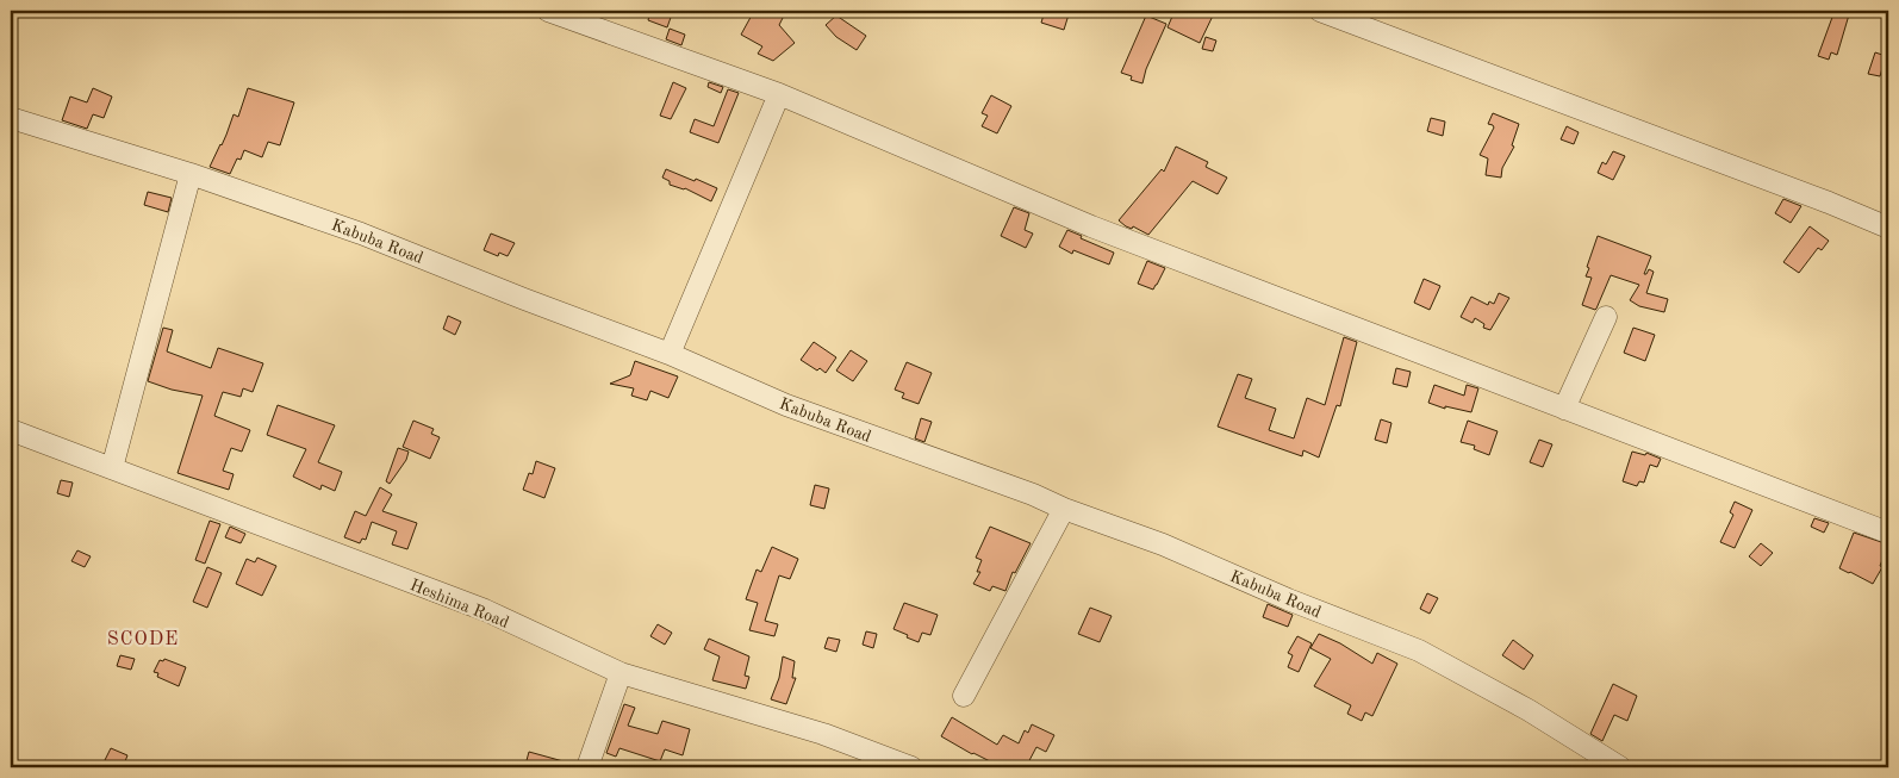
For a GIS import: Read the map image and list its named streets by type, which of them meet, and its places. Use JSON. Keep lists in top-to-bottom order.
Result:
{
  "streets": {
    "street": ["Kabuba Road", "Heshima Road"]
  },
  "districts": ["SCODE"]
}
